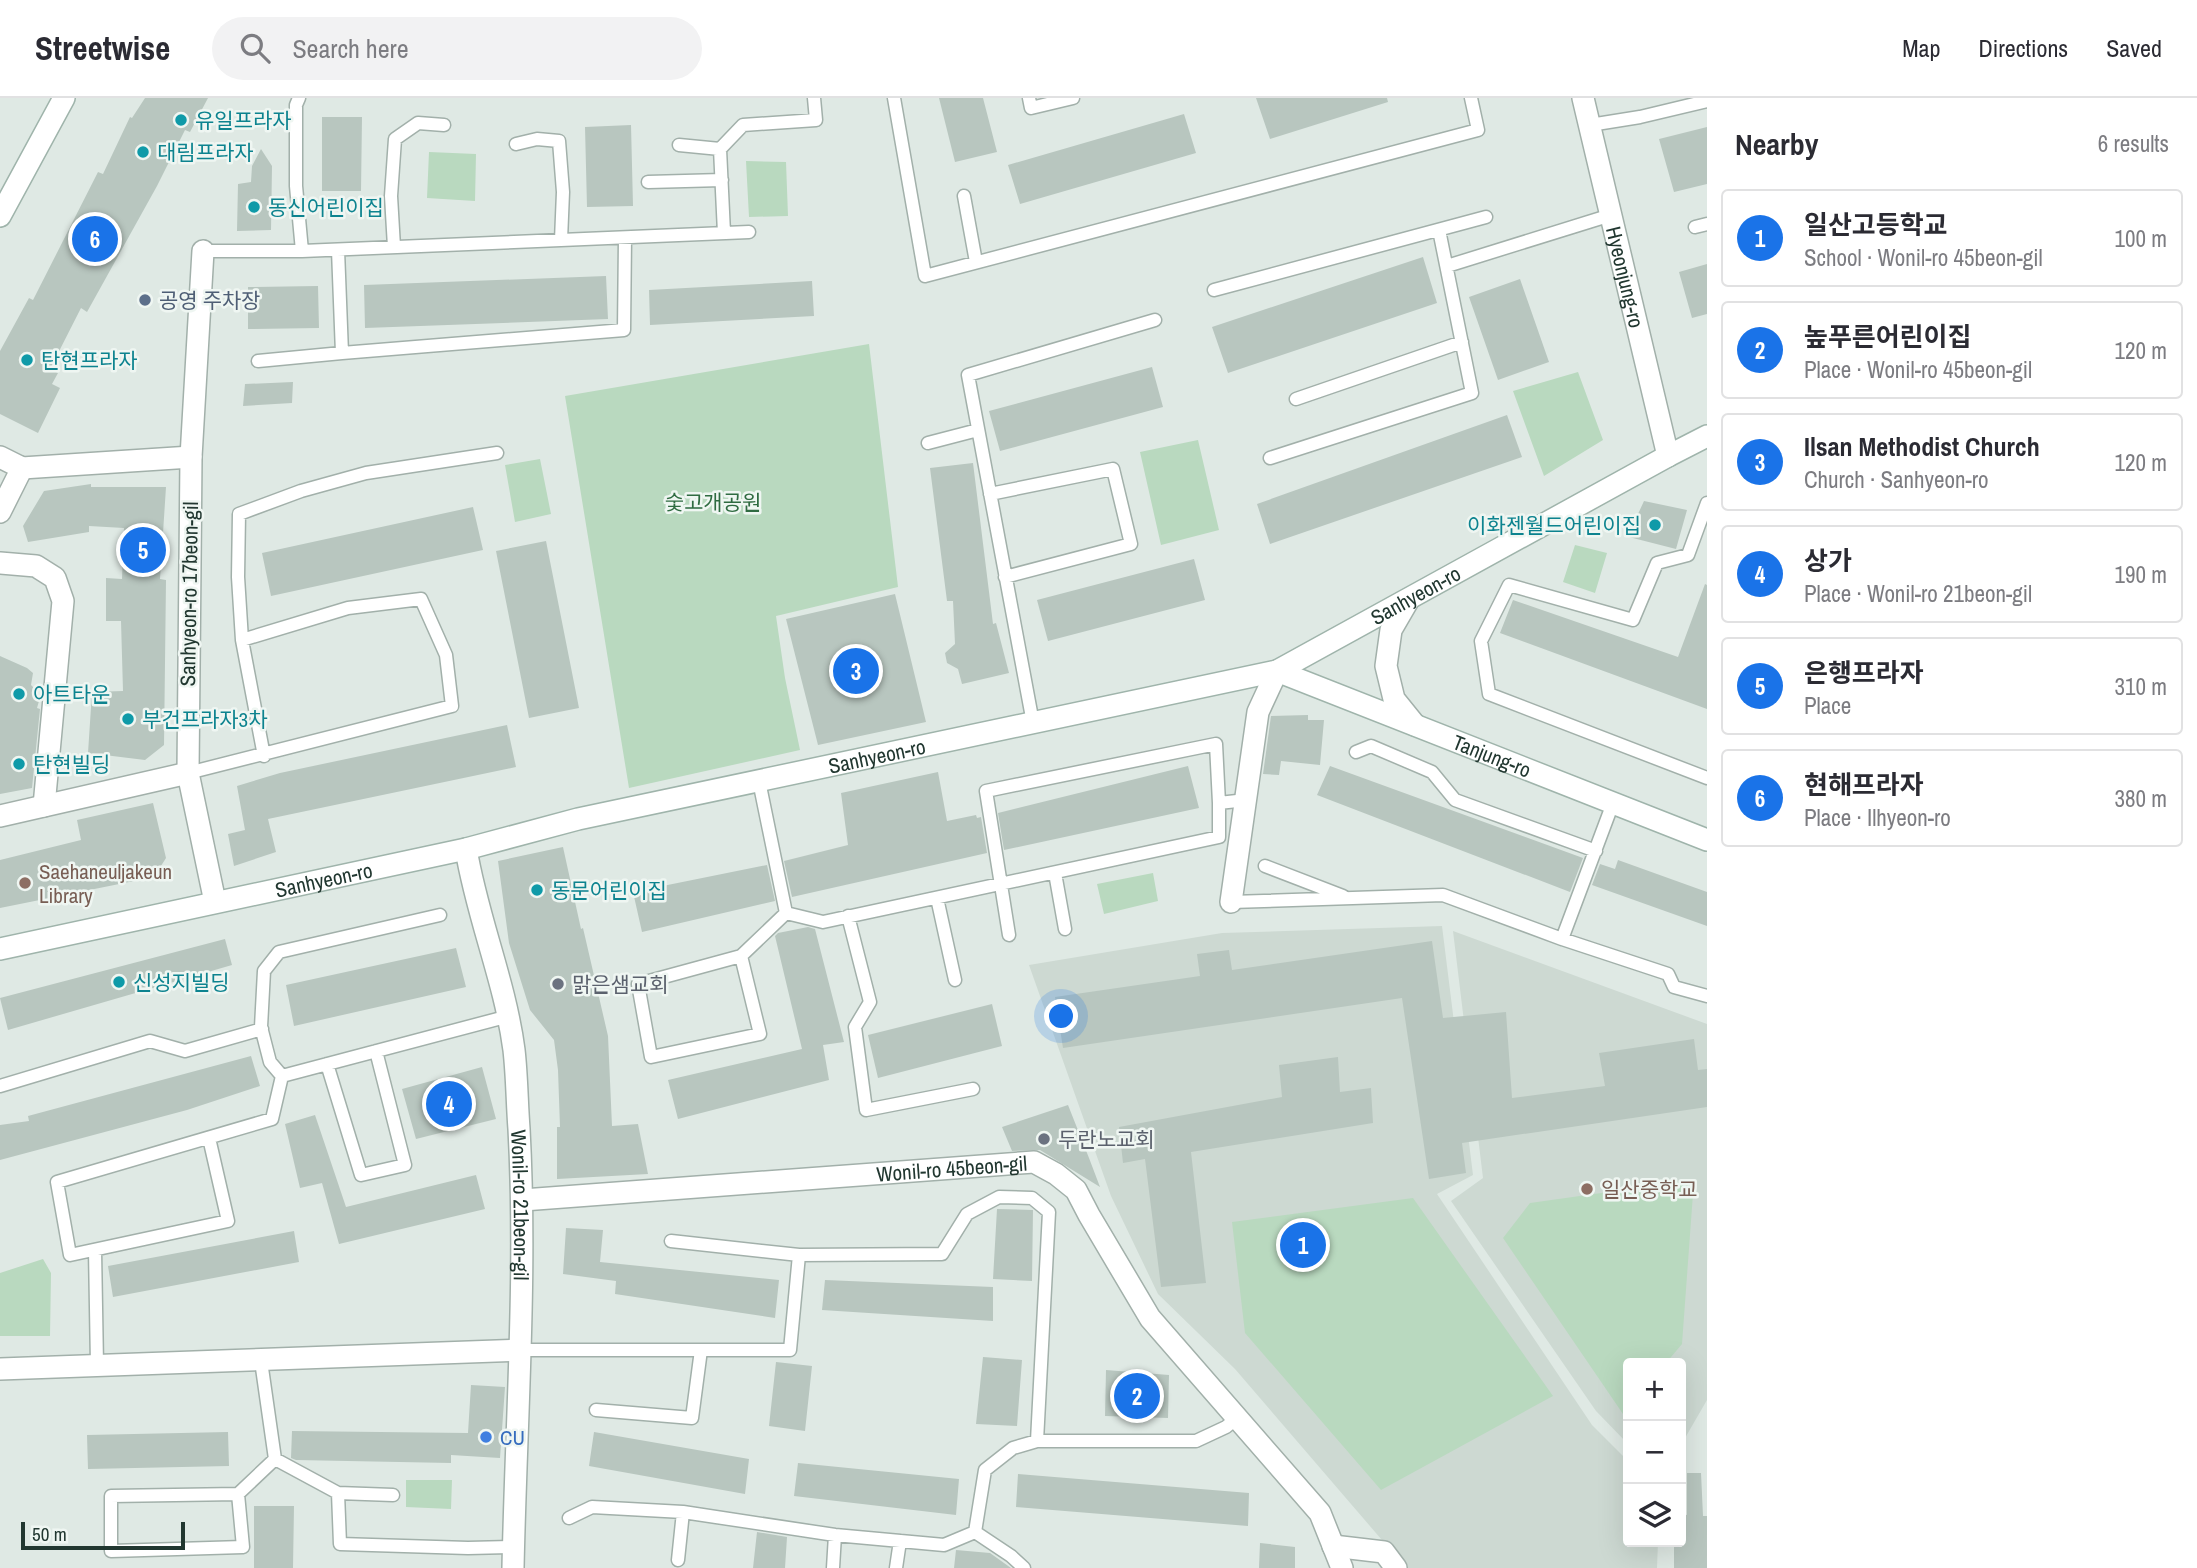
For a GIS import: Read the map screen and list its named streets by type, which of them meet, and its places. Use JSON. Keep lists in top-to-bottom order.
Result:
{
  "streets": {
    "street": [
      "Hyeonjung-ro",
      "Sanhyeon-ro 17beon-gil",
      "Sanhyeon-ro",
      "Tanjung-ro",
      "Wonil-ro 45beon-gil",
      "Wonil-ro 21beon-gil"
    ]
  },
  "crossings": [
    ["Hyeonjung-ro", "Sanhyeon-ro"],
    ["Sanhyeon-ro 17beon-gil", "Sanhyeon-ro"],
    ["Sanhyeon-ro", "Tanjung-ro"],
    ["Sanhyeon-ro", "Wonil-ro 21beon-gil"],
    ["Wonil-ro 45beon-gil", "Wonil-ro 21beon-gil"]
  ],
  "parks": ["숯고개공원"],
  "places": [
    "유일프라자",
    "대림프라자",
    "동신어린이집",
    "공영 주차장",
    "탄현프라자",
    "이화젠월드어린이집",
    "아트타운",
    "부건프라자3차",
    "탄현빌딩",
    "Saehaneuljakeun Library",
    "동문어린이집",
    "신성지빌딩",
    "맑은샘교회",
    "두란노교회",
    "일산중학교",
    "CU"
  ],
  "scale_bar": "50 m",
  "page": {
    "header": "Streetwise",
    "search": "Search here",
    "nav": ["Map", "Directions", "Saved"],
    "heading": ["Nearby", "6 results"],
    "list": [
      {
        "mark": "1",
        "name": "일산고등학교",
        "note": "School · Wonil-ro 45beon-gil",
        "value": "100 m"
      },
      {
        "mark": "2",
        "name": "높푸른어린이집",
        "note": "Place · Wonil-ro 45beon-gil",
        "value": "120 m"
      },
      {
        "mark": "3",
        "name": "Ilsan Methodist Church",
        "note": "Church · Sanhyeon-ro",
        "value": "120 m"
      },
      {
        "mark": "4",
        "name": "상가",
        "note": "Place · Wonil-ro 21beon-gil",
        "value": "190 m"
      },
      {
        "mark": "5",
        "name": "은행프라자",
        "note": "Place",
        "value": "310 m"
      },
      {
        "mark": "6",
        "name": "현해프라자",
        "note": "Place · Ilhyeon-ro",
        "value": "380 m"
      }
    ],
    "pins": [
      "6",
      "5",
      "3",
      "4",
      "1",
      "2"
    ],
    "map_buttons": ["+", "−"],
    "scale": "50 m"
  }
}
